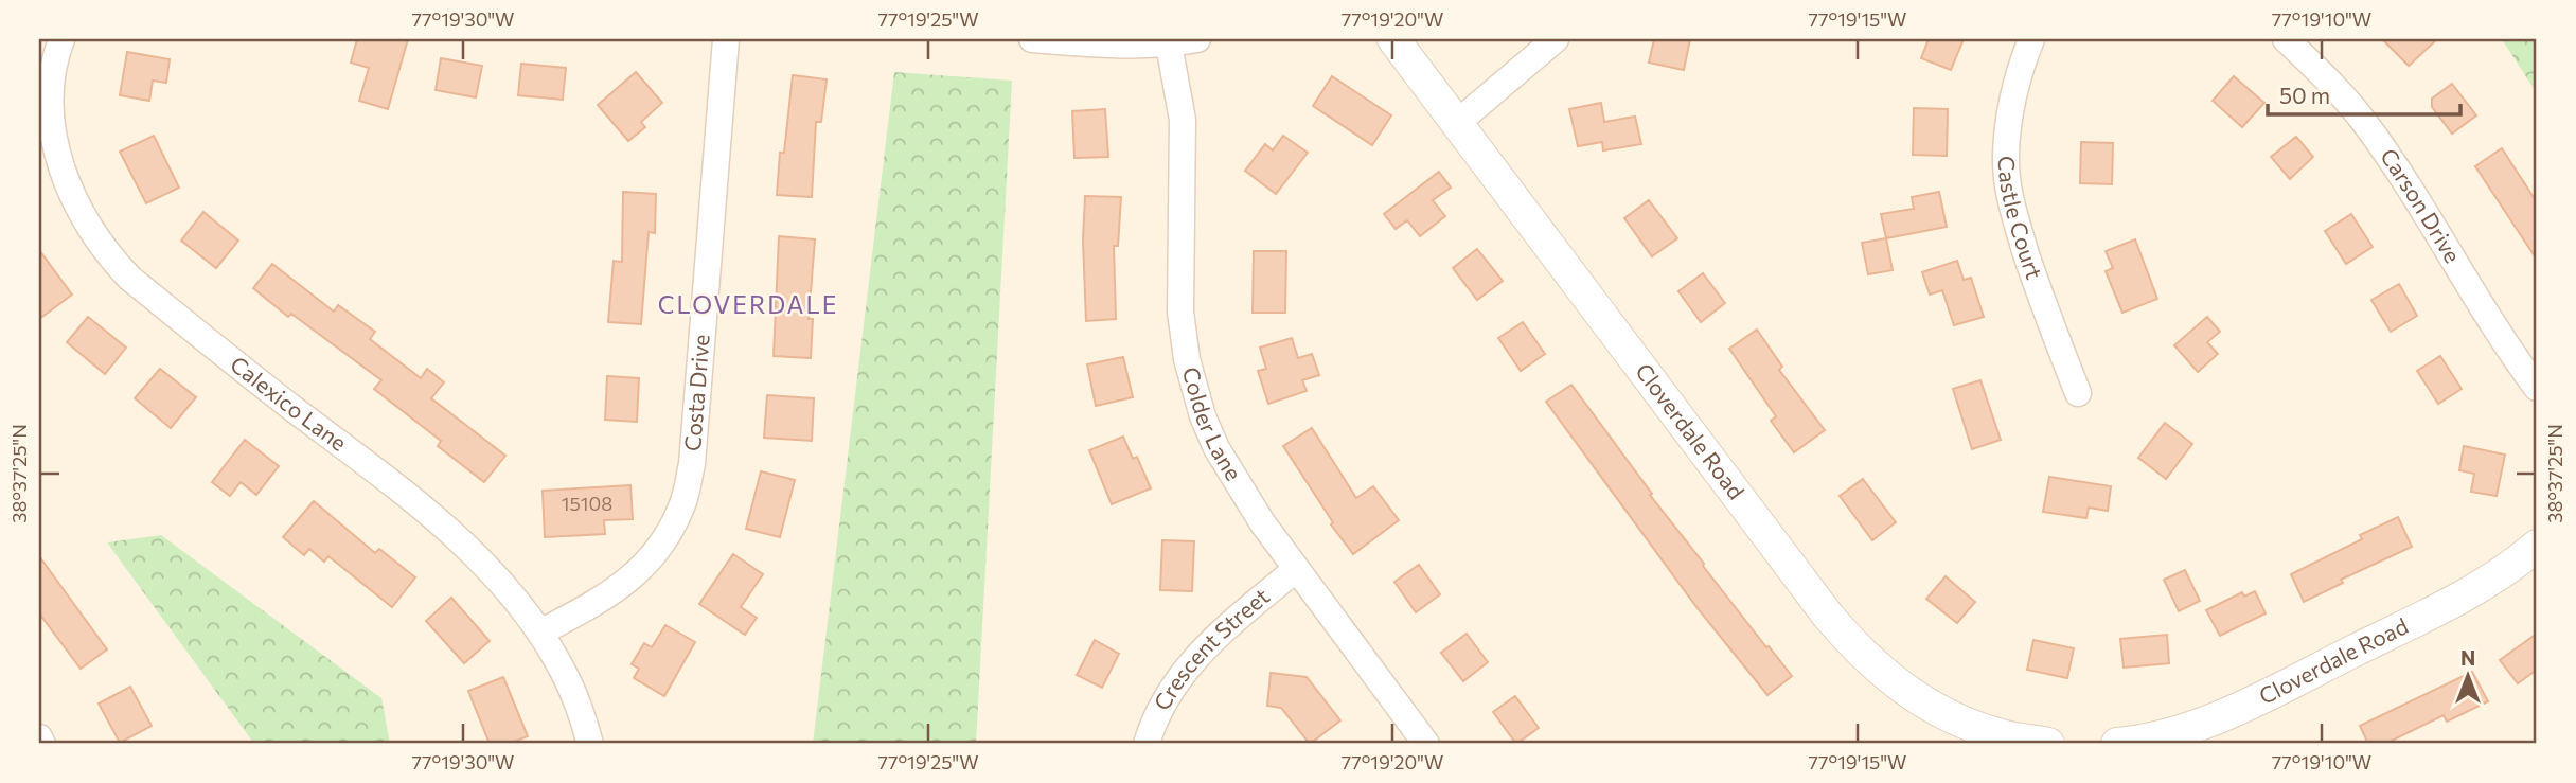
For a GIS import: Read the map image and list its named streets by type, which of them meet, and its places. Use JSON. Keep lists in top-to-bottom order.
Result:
{
  "streets": {
    "street": [
      "Carson Drive",
      "Castle Court",
      "Costa Drive",
      "Calexico Lane",
      "Colder Lane",
      "Cloverdale Road",
      "Crescent Street"
    ]
  },
  "crossings": [
    ["Costa Drive", "Calexico Lane"],
    ["Colder Lane", "Crescent Street"]
  ],
  "districts": ["CLOVERDALE"],
  "house_numbers": ["15108"],
  "scale_bar": "50 m",
  "north": "top",
  "coordinates": [
    "77°19'30\"W",
    "77°19'25\"W",
    "77°19'20\"W",
    "77°19'15\"W",
    "77°19'10\"W",
    "38°37'25\"N"
  ]
}
